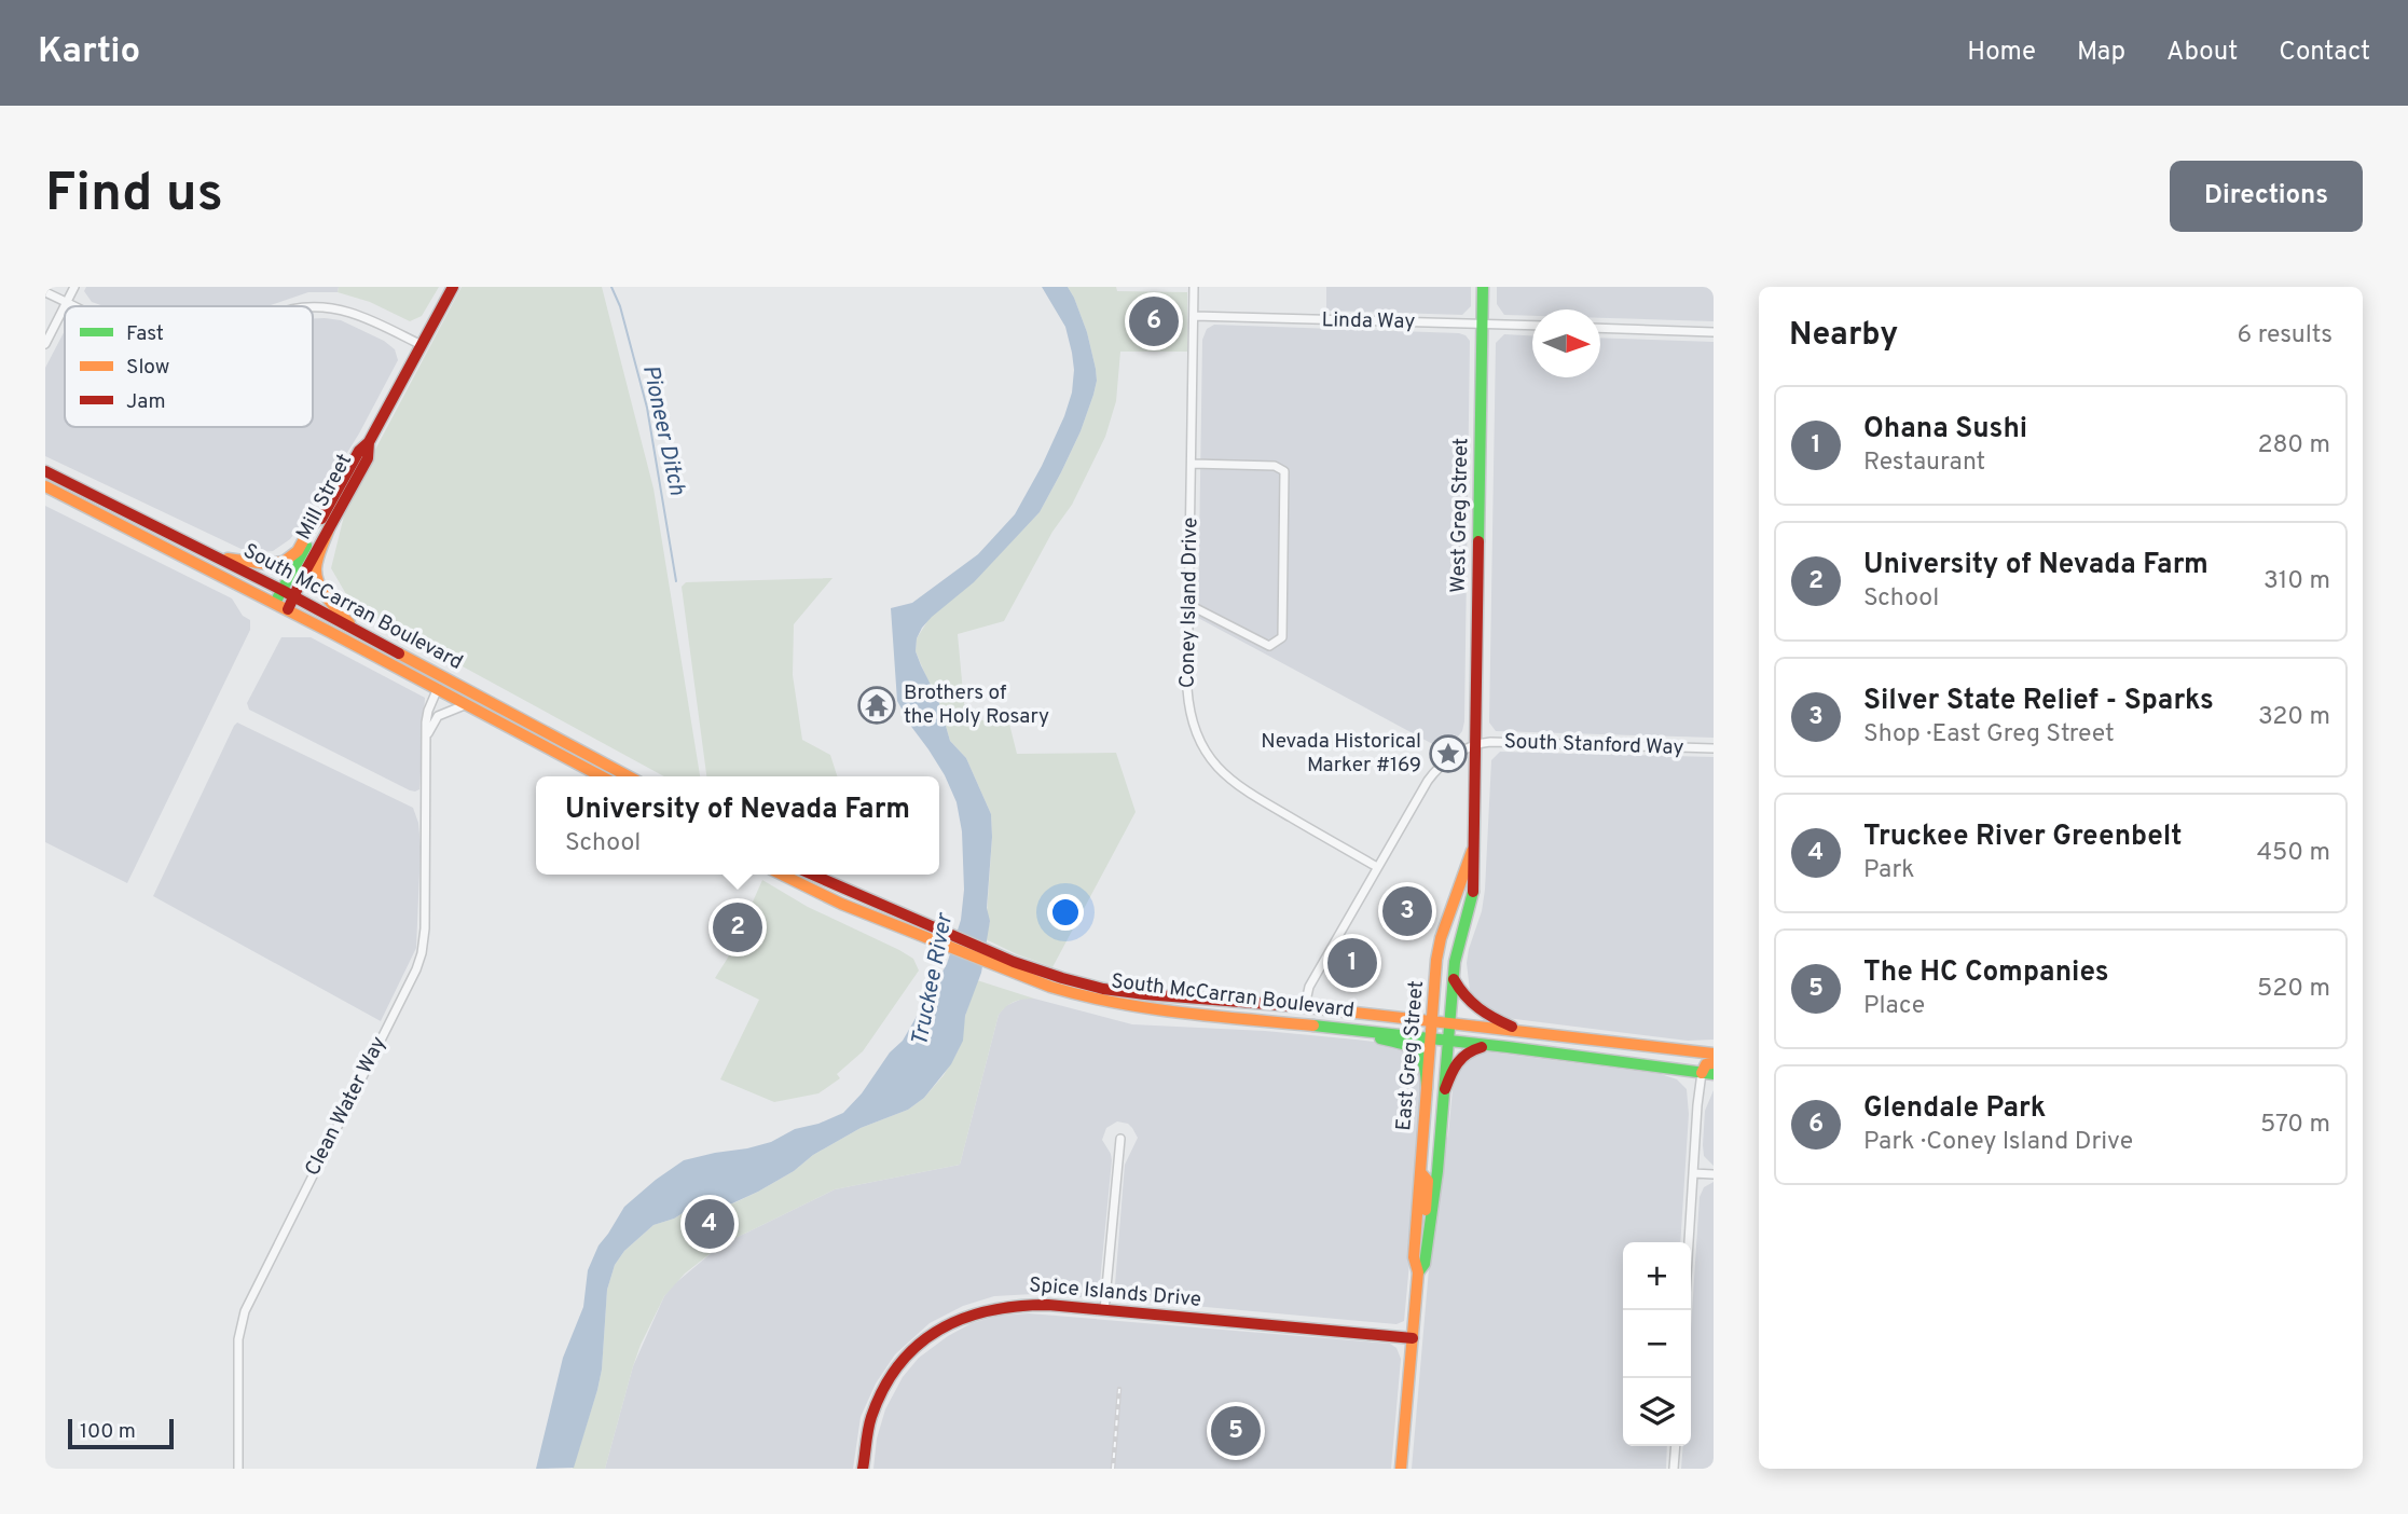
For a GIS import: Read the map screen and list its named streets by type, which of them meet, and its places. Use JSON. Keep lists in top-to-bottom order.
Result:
{
  "streets": {
    "main road": [
      "Mill Street",
      "West Greg Street",
      "South McCarran Boulevard",
      "East Greg Street",
      "Spice Islands Drive"
    ],
    "street": [
      "Linda Way",
      "Coney Island Drive",
      "South Stanford Way",
      "Clean Water Way"
    ]
  },
  "crossings": [
    ["Linda Way", "West Greg Street"],
    ["Linda Way", "Coney Island Drive"],
    ["Mill Street", "South McCarran Boulevard"],
    ["West Greg Street", "South Stanford Way"],
    ["West Greg Street", "East Greg Street"],
    ["Coney Island Drive", "South Stanford Way"],
    ["South McCarran Boulevard", "South Stanford Way"],
    ["South McCarran Boulevard", "East Greg Street"],
    ["South McCarran Boulevard", "Clean Water Way"],
    ["South Stanford Way", "East Greg Street"],
    ["East Greg Street", "Spice Islands Drive"]
  ],
  "water": ["Pioneer Ditch", "Truckee River"],
  "places": {
    "temple": ["Brothers of the Holy Rosary"],
    "place": ["Nevada Historical Marker #169"]
  },
  "legend": ["Fast", "Slow", "Jam"],
  "scale_bar": "100 m",
  "north": "right",
  "page": {
    "header": "Kartio",
    "nav": [
      "Home",
      "Map",
      "About",
      "Contact"
    ],
    "buttons": "Directions",
    "title": "Find us",
    "heading": ["Nearby", "6 results"],
    "pins": [
      "6",
      "3",
      "2",
      "1",
      "4",
      "5"
    ],
    "list": [
      {
        "mark": "1",
        "name": "Ohana Sushi",
        "note": "Restaurant",
        "value": "280 m"
      },
      {
        "mark": "2",
        "name": "University of Nevada Farm",
        "note": "School",
        "value": "310 m"
      },
      {
        "mark": "3",
        "name": "Silver State Relief - Sparks",
        "note": "Shop · East Greg Street",
        "value": "320 m"
      },
      {
        "mark": "4",
        "name": "Truckee River Greenbelt",
        "note": "Park",
        "value": "450 m"
      },
      {
        "mark": "5",
        "name": "The HC Companies",
        "note": "Place",
        "value": "520 m"
      },
      {
        "mark": "6",
        "name": "Glendale Park",
        "note": "Park · Coney Island Drive",
        "value": "570 m"
      }
    ],
    "popup": ["University of Nevada Farm", "School"],
    "map_buttons": ["+", "−"],
    "scale": "100 m"
  }
}
